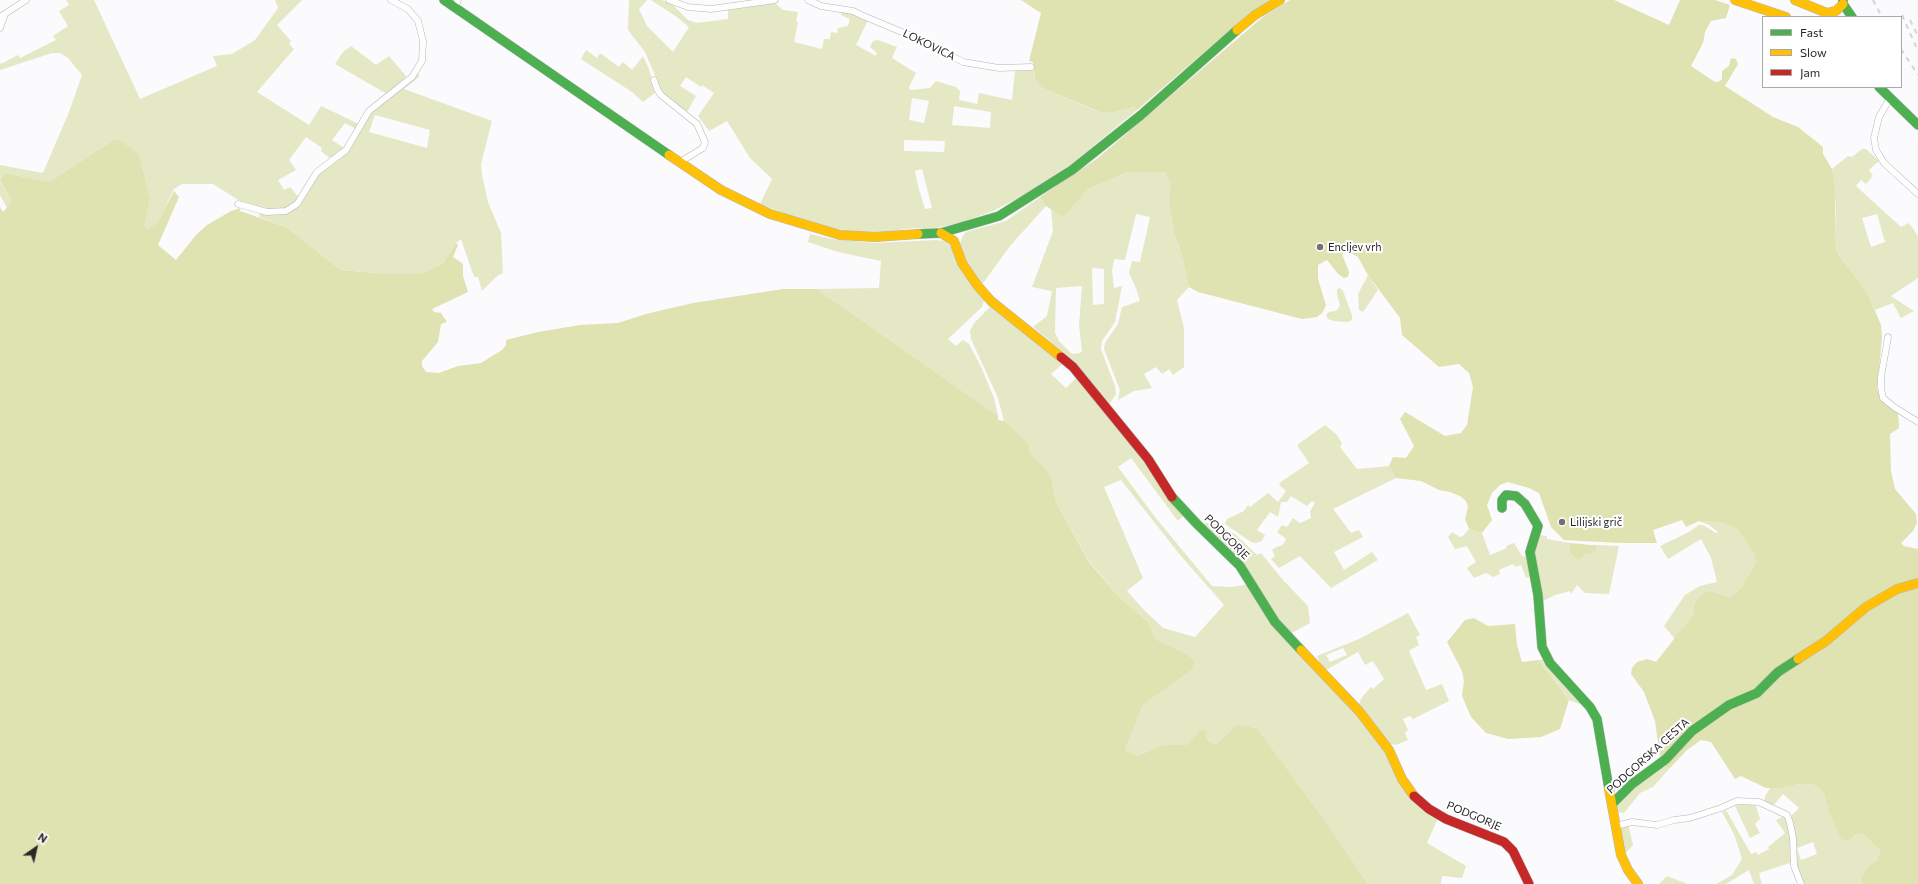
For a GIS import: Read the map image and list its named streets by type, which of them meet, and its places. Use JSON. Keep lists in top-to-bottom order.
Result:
{
  "streets": {
    "street": ["LOKOVICA", "PODGORJE", "PODGORSKA CESTA"]
  },
  "places": ["Encljev vrh", "Lilijski grič"],
  "legend": ["Fast", "Slow", "Jam"],
  "north": "top right"
}
